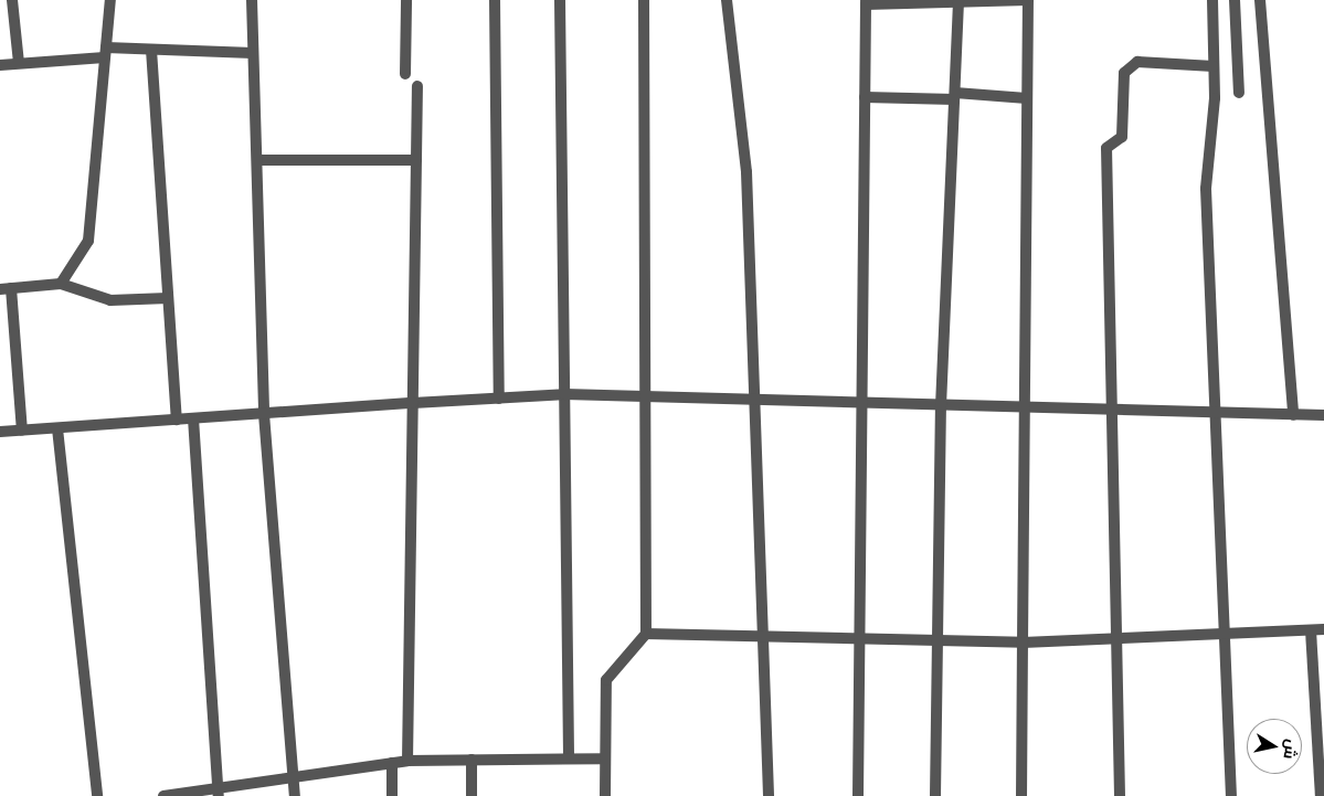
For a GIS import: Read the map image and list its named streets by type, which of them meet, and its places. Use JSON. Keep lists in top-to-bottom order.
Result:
{
  "north": "right"
}
